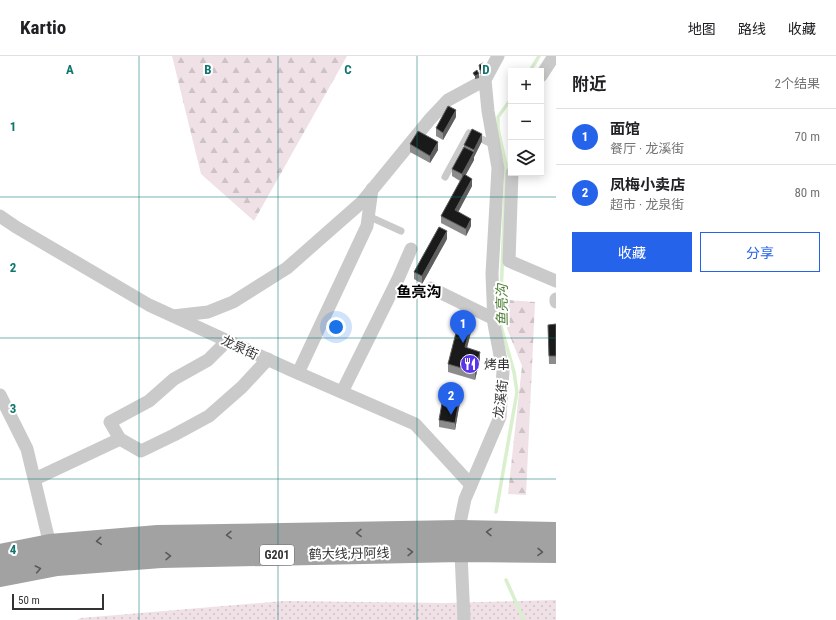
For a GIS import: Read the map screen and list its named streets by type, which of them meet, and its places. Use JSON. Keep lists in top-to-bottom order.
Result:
{
  "streets": {
    "highway": ["鹤大线;丹阿线", "G201"],
    "street": ["龙泉街", "龙溪街"]
  },
  "crossings": [
    ["龙泉街", "龙溪街"],
    ["龙溪街", "鹤大线;丹阿线"]
  ],
  "districts": ["鱼亮沟"],
  "water": ["鱼亮沟"],
  "places": {
    "restaurant": ["烤串"]
  },
  "scale_bar": "50 m",
  "page": {
    "header": "Kartio",
    "nav": ["地图", "路线", "收藏"],
    "heading": ["附近", "2个结果"],
    "map_buttons": ["+", "−"],
    "list": [
      {
        "mark": "1",
        "name": "面馆",
        "note": "餐厅 · 龙溪街",
        "value": "70 m"
      },
      {
        "mark": "2",
        "name": "凤梅小卖店",
        "note": "超市 · 龙泉街",
        "value": "80 m"
      }
    ],
    "buttons": ["收藏", "分享"],
    "pins": ["1", "2"],
    "scale": "50 m"
  },
  "grid": {
    "columns": [
      "A",
      "B",
      "C",
      "D"
    ],
    "rows": [
      "1",
      "2",
      "3",
      "4"
    ]
  }
}
